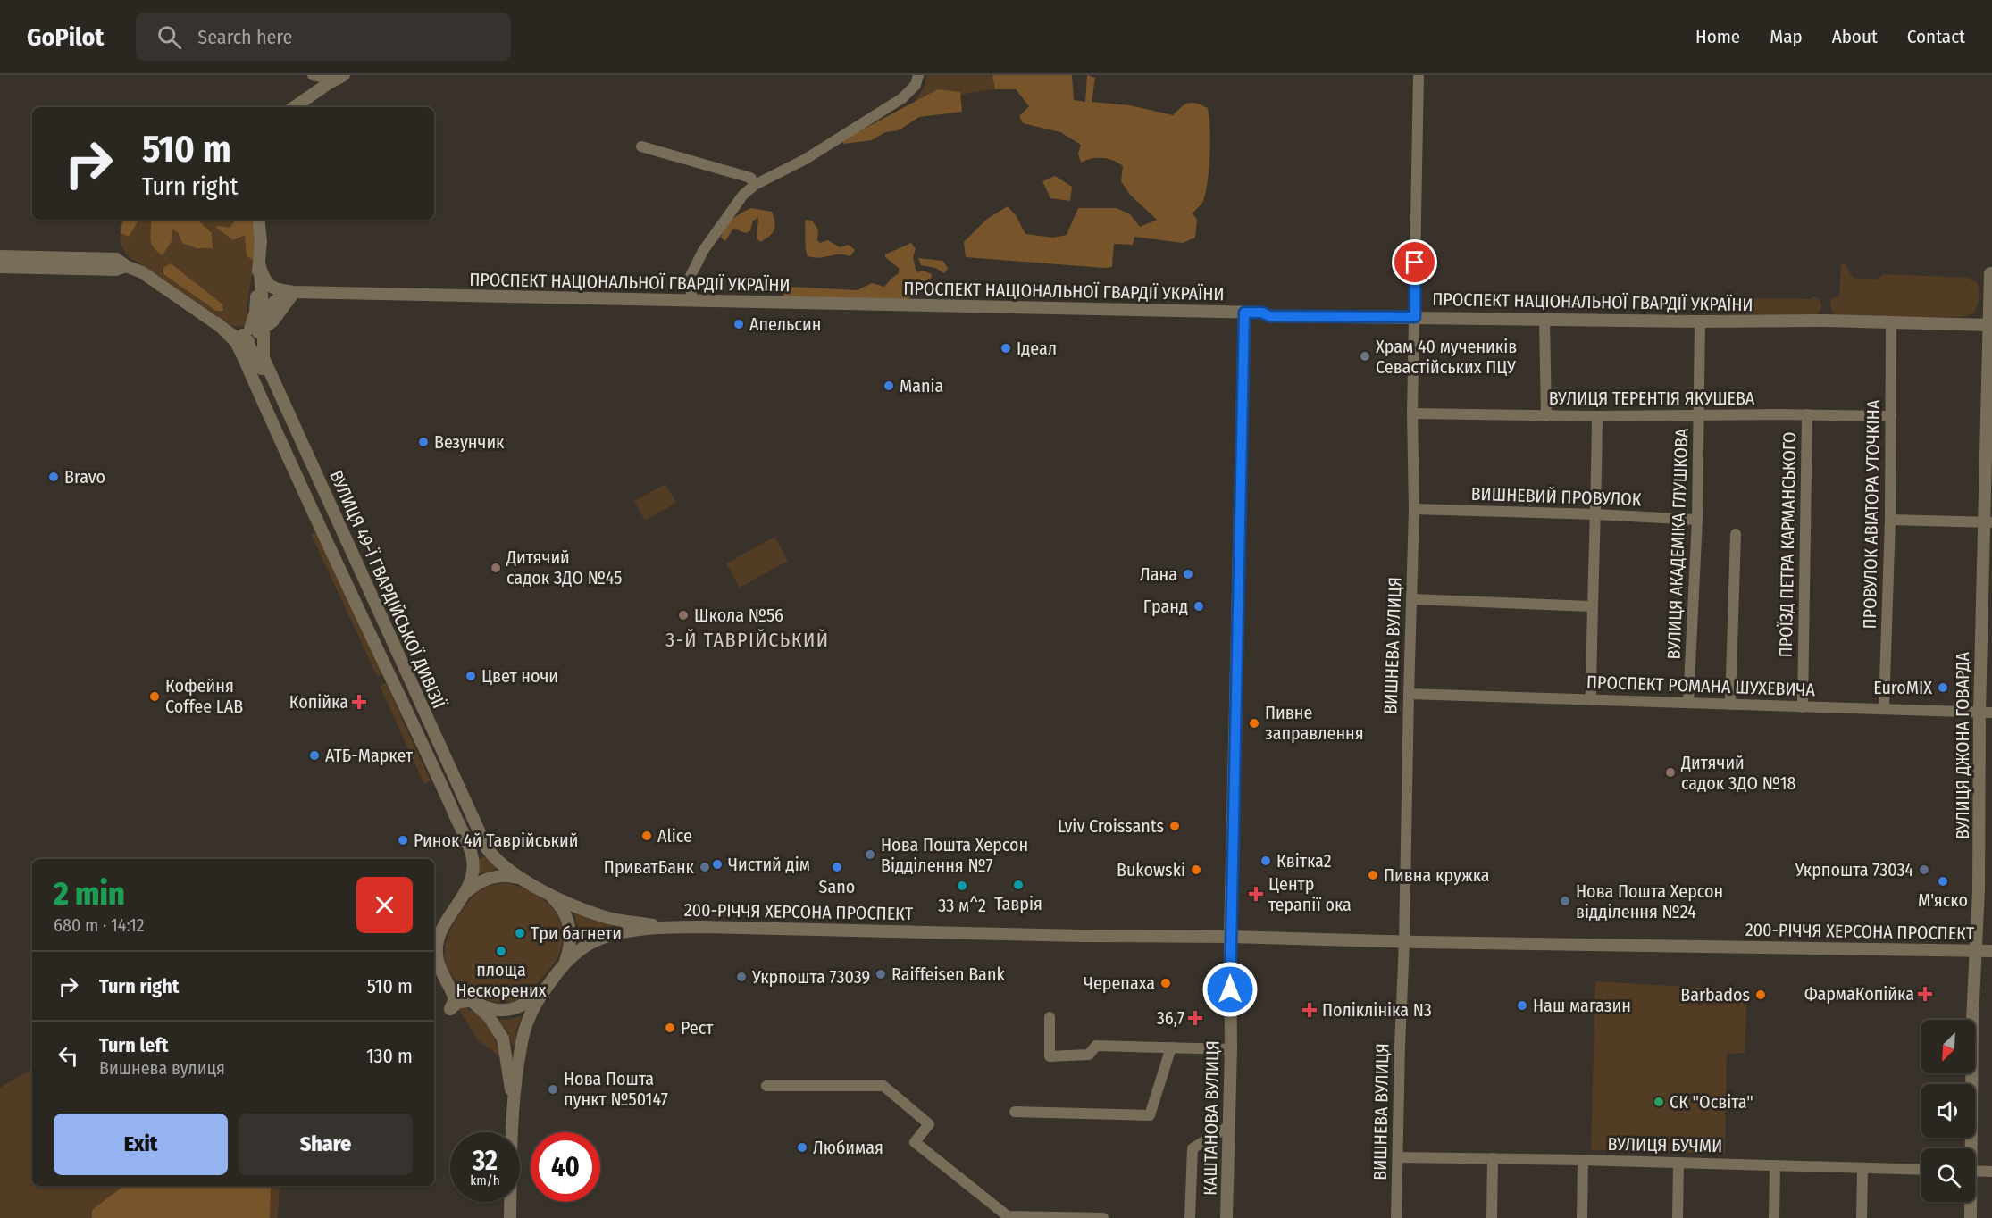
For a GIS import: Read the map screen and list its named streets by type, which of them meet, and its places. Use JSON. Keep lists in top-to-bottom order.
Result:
{
  "streets": {
    "street": [
      "ПРОСПЕКТ НАЦІОНАЛЬНОЇ ГВАРДІЇ УКРАЇНИ",
      "ВУЛИЦЯ ТЕРЕНТІЯ ЯКУШЕВА",
      "ВИШНЕВИЙ ПРОВУЛОК",
      "ПРОВУЛОК АВІАТОРА УТОЧКІНА",
      "ВУЛИЦЯ АКАДЕМІКА ГЛУШКОВА",
      "ПРОЇЗД ПЕТРА КАРМАНСЬКОГО",
      "ВУЛИЦЯ 49-Ї ГВАРДІЙСЬКОЇ ДИВІЗІЇ",
      "ВИШНЕВА ВУЛИЦЯ",
      "ПРОСПЕКТ РОМАНА ШУХЕВИЧА",
      "ВУЛИЦЯ ДЖОНА ГОВАРДА",
      "200-РІЧЧЯ ХЕРСОНА ПРОСПЕКТ",
      "КАШТАНОВА ВУЛИЦЯ",
      "ВУЛИЦЯ БУЧМИ"
    ]
  },
  "crossings": [
    ["ПРОСПЕКТ НАЦІОНАЛЬНОЇ ГВАРДІЇ УКРАЇНИ", "ПРОВУЛОК АВІАТОРА УТОЧКІНА"],
    ["ПРОСПЕКТ НАЦІОНАЛЬНОЇ ГВАРДІЇ УКРАЇНИ", "ВУЛИЦЯ АКАДЕМІКА ГЛУШКОВА"],
    ["ПРОСПЕКТ НАЦІОНАЛЬНОЇ ГВАРДІЇ УКРАЇНИ", "ВИШНЕВА ВУЛИЦЯ"],
    ["ПРОСПЕКТ НАЦІОНАЛЬНОЇ ГВАРДІЇ УКРАЇНИ", "ВУЛИЦЯ ДЖОНА ГОВАРДА"],
    ["ПРОСПЕКТ НАЦІОНАЛЬНОЇ ГВАРДІЇ УКРАЇНИ", "КАШТАНОВА ВУЛИЦЯ"],
    ["ВУЛИЦЯ ТЕРЕНТІЯ ЯКУШЕВА", "ПРОВУЛОК АВІАТОРА УТОЧКІНА"],
    ["ВУЛИЦЯ ТЕРЕНТІЯ ЯКУШЕВА", "ВУЛИЦЯ АКАДЕМІКА ГЛУШКОВА"],
    ["ВУЛИЦЯ ТЕРЕНТІЯ ЯКУШЕВА", "ПРОЇЗД ПЕТРА КАРМАНСЬКОГО"],
    ["ВУЛИЦЯ ТЕРЕНТІЯ ЯКУШЕВА", "ВИШНЕВА ВУЛИЦЯ"],
    ["ВИШНЕВИЙ ПРОВУЛОК", "ВУЛИЦЯ АКАДЕМІКА ГЛУШКОВА"],
    ["ВИШНЕВИЙ ПРОВУЛОК", "ВИШНЕВА ВУЛИЦЯ"],
    ["ПРОВУЛОК АВІАТОРА УТОЧКІНА", "ПРОСПЕКТ РОМАНА ШУХЕВИЧА"],
    ["ВУЛИЦЯ АКАДЕМІКА ГЛУШКОВА", "ПРОСПЕКТ РОМАНА ШУХЕВИЧА"],
    ["ПРОЇЗД ПЕТРА КАРМАНСЬКОГО", "ПРОСПЕКТ РОМАНА ШУХЕВИЧА"],
    ["ВИШНЕВА ВУЛИЦЯ", "ПРОСПЕКТ РОМАНА ШУХЕВИЧА"],
    ["ВИШНЕВА ВУЛИЦЯ", "200-РІЧЧЯ ХЕРСОНА ПРОСПЕКТ"],
    ["ВИШНЕВА ВУЛИЦЯ", "ВУЛИЦЯ БУЧМИ"],
    ["ПРОСПЕКТ РОМАНА ШУХЕВИЧА", "ВУЛИЦЯ ДЖОНА ГОВАРДА"],
    ["ВУЛИЦЯ ДЖОНА ГОВАРДА", "200-РІЧЧЯ ХЕРСОНА ПРОСПЕКТ"],
    ["200-РІЧЧЯ ХЕРСОНА ПРОСПЕКТ", "КАШТАНОВА ВУЛИЦЯ"]
  ],
  "districts": ["3-Й ТАВРІЙСЬКИЙ"],
  "places": {
    "other": [
      "Апельсин",
      "Ідеал",
      "Храм 40 мучеників Севастійських ПЦУ",
      "Mania",
      "Везунчик",
      "Bravo",
      "Дитячий садок ЗДО №45",
      "Лана",
      "Гранд",
      "Школа №56",
      "Цвет ночи",
      "EuroMIX",
      "Кофейня Coffee LAB",
      "Пивне заправлення",
      "АТБ-Маркет",
      "Дитячий садок ЗДО №18",
      "Lviv Croissants",
      "Alice",
      "Ринок 4й Таврійський",
      "Нова Пошта Херсон Відділення №7",
      "Квітка2",
      "Чистий дім",
      "ПриватБанк",
      "Sano",
      "Bukowski",
      "Укрпошта 73034",
      "Пивна кружка",
      "М'яско",
      "Таврія",
      "33 м^2",
      "Нова Пошта Херсон відділення №24",
      "Три багнети",
      "площа Нескорених",
      "Raiffeisen Bank",
      "Укрпошта 73039",
      "Черепаха",
      "Barbados",
      "Наш магазин",
      "Рест",
      "Нова Пошта пункт №50147",
      "СК \"Освіта\"",
      "Любимая"
    ],
    "health": [
      "Копійка",
      "Центр терапії ока",
      "ФармаКопійка",
      "Поліклініка N3",
      "36,7"
    ]
  },
  "north": "bottom left",
  "page": {
    "header": "GoPilot",
    "search": "Search here",
    "nav": [
      "Home",
      "Map",
      "About",
      "Contact"
    ],
    "turn": ["510 m", "Turn right"],
    "heading": ["2 min", "680 m · 14:12"],
    "list": [
      {
        "name": "Turn right",
        "value": "510 m"
      },
      {
        "name": "Turn left",
        "note": "Вишнева вулиця",
        "value": "130 m"
      }
    ],
    "buttons": ["Exit", "Share"],
    "speed": "32 km/h",
    "limit": "40"
  }
}
